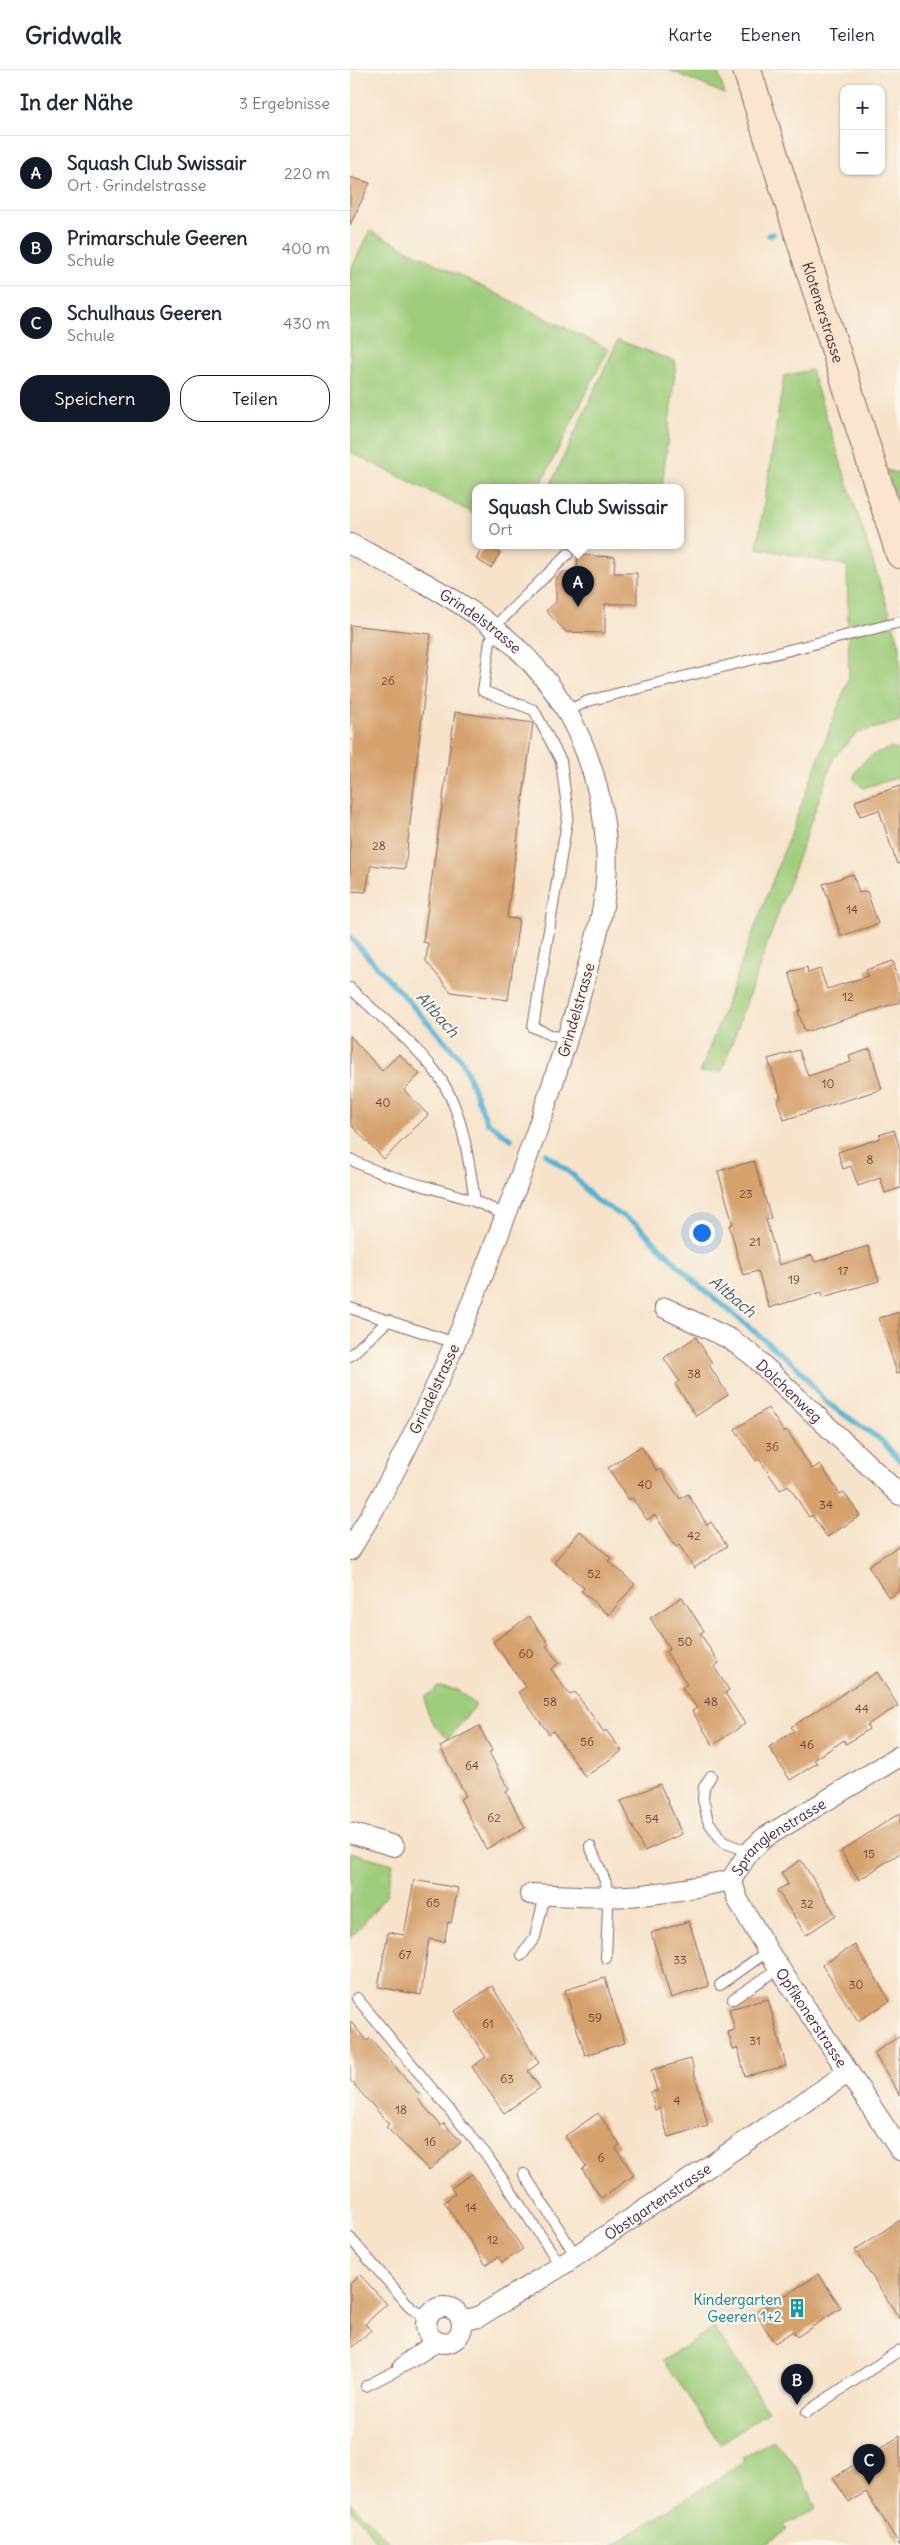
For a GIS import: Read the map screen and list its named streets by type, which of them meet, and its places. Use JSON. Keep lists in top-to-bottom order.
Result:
{
  "streets": {
    "main road": ["Klotenerstrasse"],
    "street": [
      "Grindelstrasse",
      "Dolchenweg",
      "Spranglenstrasse",
      "Opfikonerstrasse",
      "Obstgartenstrasse"
    ]
  },
  "crossings": [
    ["Spranglenstrasse", "Opfikonerstrasse"],
    ["Opfikonerstrasse", "Obstgartenstrasse"]
  ],
  "water": ["Altbach"],
  "places": {
    "building": ["Kindergarten Geeren 1+2"]
  },
  "house_numbers": [
    "26",
    "28",
    "14",
    "12",
    "10",
    "40",
    "8",
    "23",
    "21",
    "17",
    "19",
    "38",
    "36",
    "40",
    "34",
    "42",
    "52",
    "50",
    "60",
    "58",
    "48",
    "44",
    "56",
    "46",
    "64",
    "62",
    "54",
    "15",
    "65",
    "32",
    "67",
    "33",
    "30",
    "59",
    "61",
    "31",
    "63",
    "4",
    "18",
    "16",
    "6",
    "14",
    "12"
  ],
  "page": {
    "header": "Gridwalk",
    "nav": ["Karte", "Ebenen", "Teilen"],
    "heading": ["In der Nähe", "3 Ergebnisse"],
    "map_buttons": ["+", "−"],
    "list": [
      {
        "mark": "A",
        "name": "Squash Club Swissair",
        "note": "Ort · Grindelstrasse",
        "value": "220 m"
      },
      {
        "mark": "B",
        "name": "Primarschule Geeren",
        "note": "Schule",
        "value": "400 m"
      },
      {
        "mark": "C",
        "name": "Schulhaus Geeren",
        "note": "Schule",
        "value": "430 m"
      }
    ],
    "buttons": ["Speichern", "Teilen"],
    "popup": ["Squash Club Swissair", "Ort"],
    "pins": ["A", "B", "C"]
  }
}
